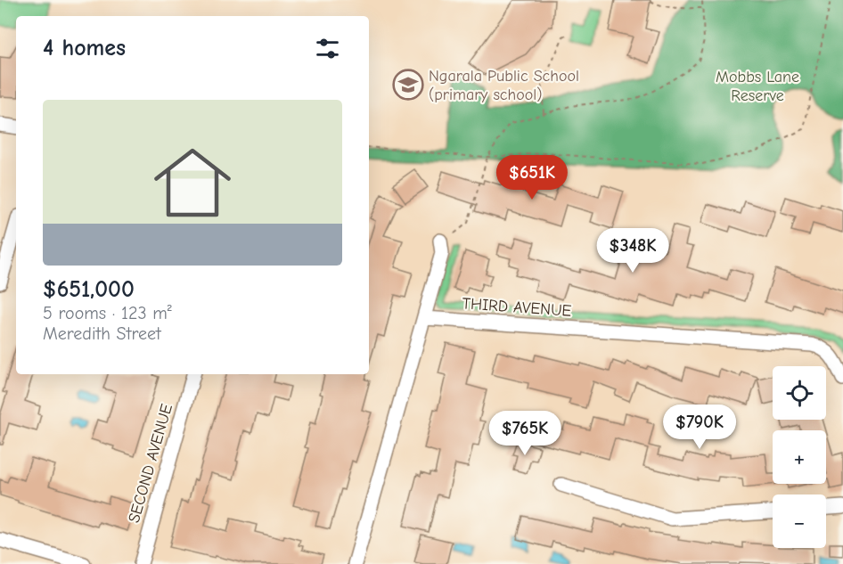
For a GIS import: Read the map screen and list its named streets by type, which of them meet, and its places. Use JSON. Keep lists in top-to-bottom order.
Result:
{
  "streets": {
    "street": ["THIRD AVENUE", "SECOND AVENUE"]
  },
  "parks": ["Mobbs Lane Reserve"],
  "places": {
    "school or university": ["Ngarala Public School (primary school)"]
  },
  "page": {
    "heading": "4 homes",
    "list": [
      {
        "name": "$651,000",
        "note": "5 rooms · 123 m² · Meredith Street"
      }
    ],
    "price": [
      "$651K",
      "$348K",
      "$790K",
      "$765K"
    ],
    "map_buttons": ["+", "−"]
  }
}
